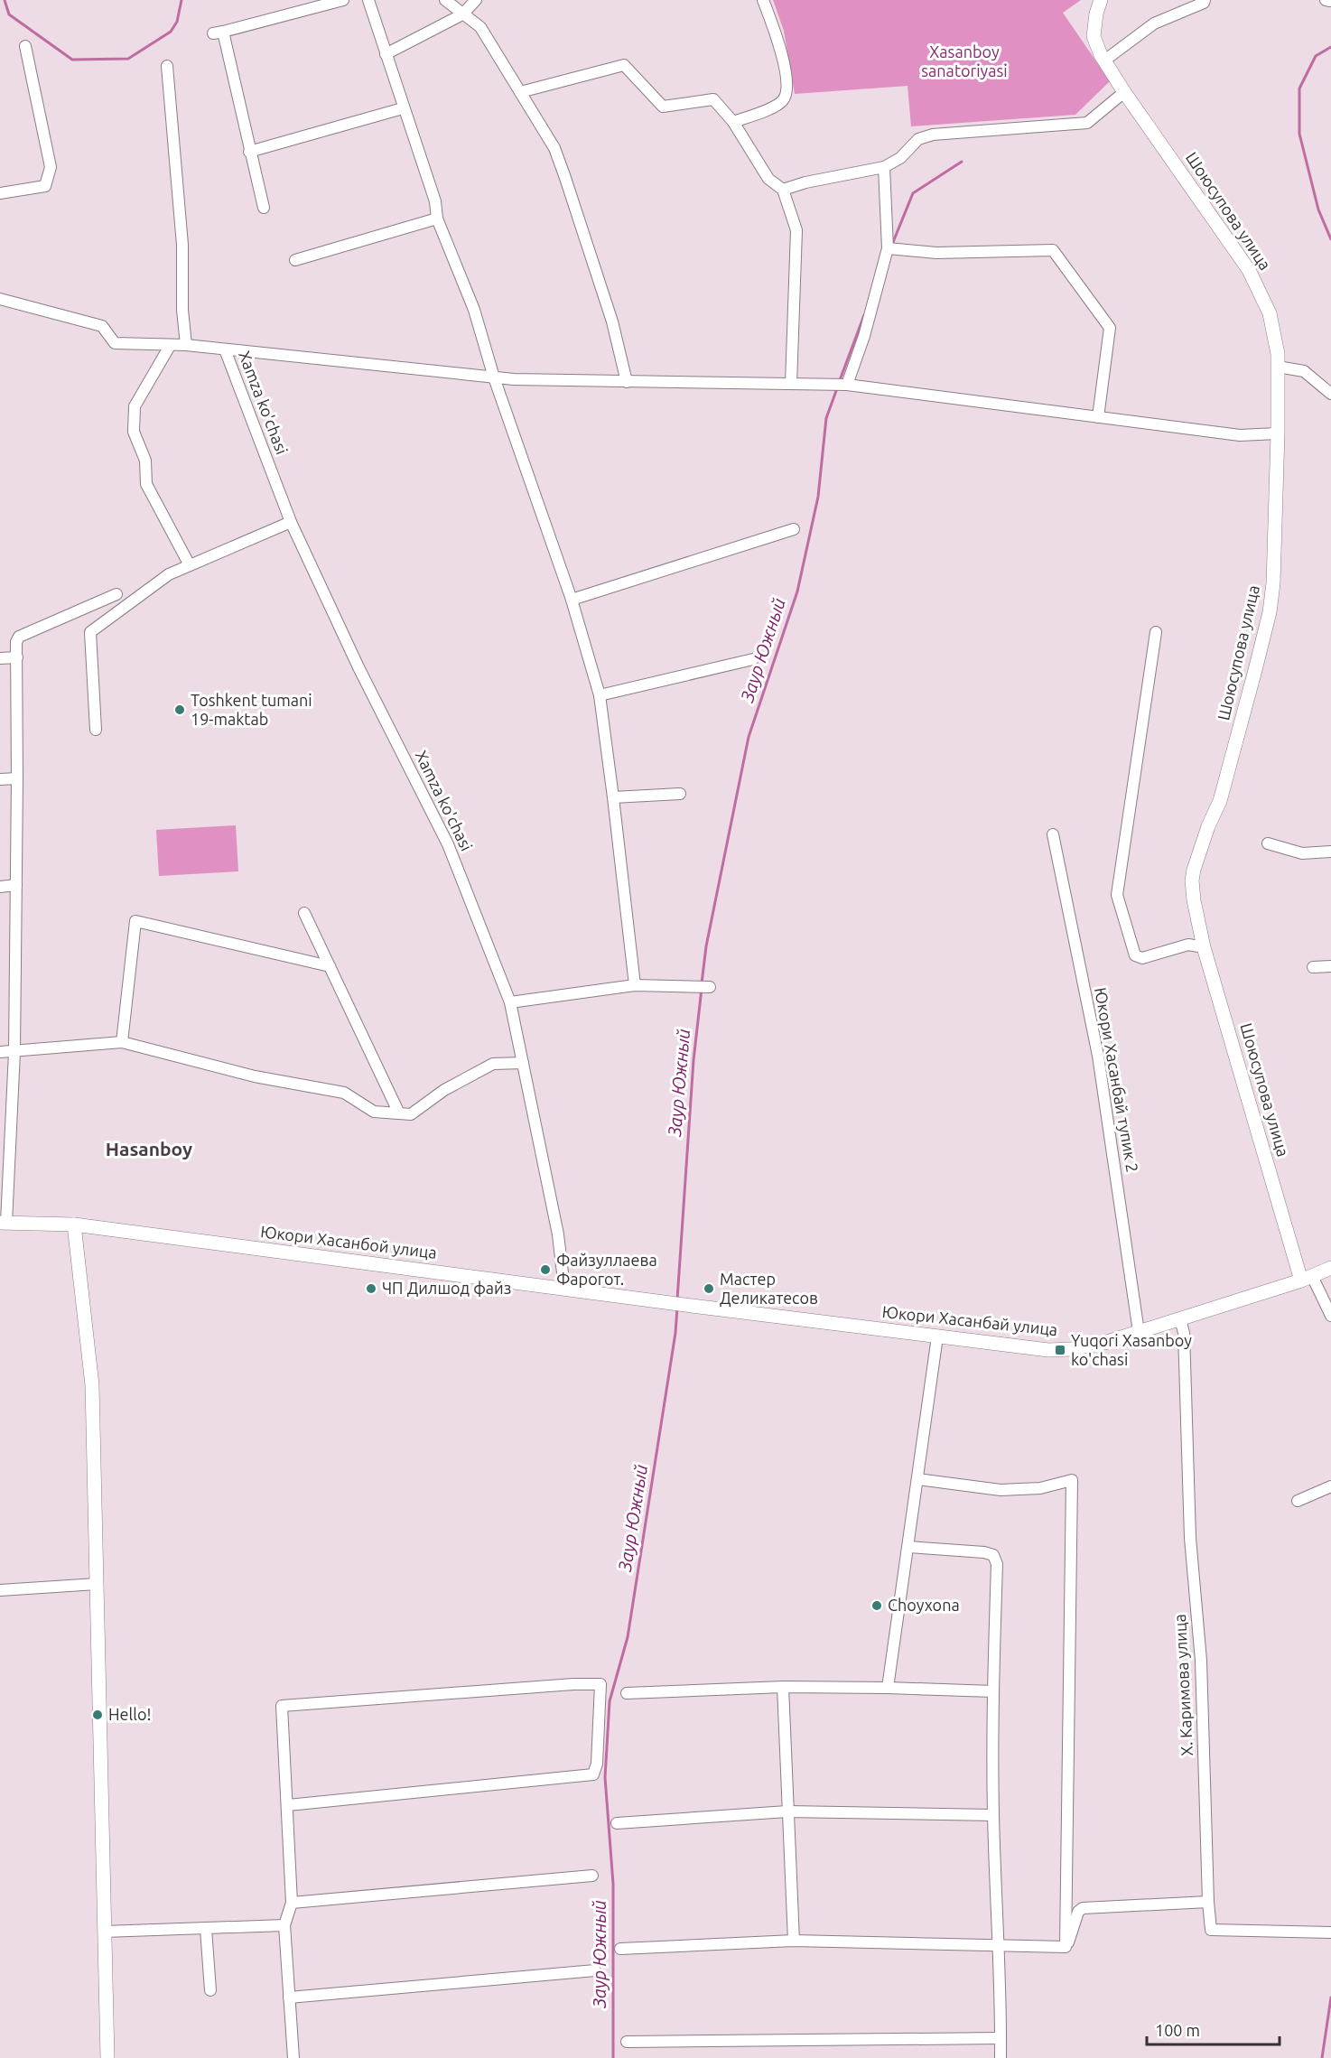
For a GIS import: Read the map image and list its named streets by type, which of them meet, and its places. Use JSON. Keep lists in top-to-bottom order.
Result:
{
  "streets": {
    "street": [
      "Шоюсупова улица",
      "Xamza ko'chasi",
      "Юкори Хасанбай тупик 2",
      "Юкори Хасанбой улица",
      "Юкори Хасанбай улица",
      "Х. Каримова улица"
    ]
  },
  "crossings": [
    ["Шоюсупова улица", "Юкори Хасанбай улица"],
    ["Xamza ko'chasi", "Юкори Хасанбой улица"],
    ["Юкори Хасанбай тупик 2", "Юкори Хасанбай улица"],
    ["Юкори Хасанбой улица", "Юкори Хасанбай улица"],
    ["Юкори Хасанбай улица", "Х. Каримова улица"]
  ],
  "districts": ["Hasanboy"],
  "water": ["Заур Южный"],
  "parks": ["Xasanboy sanatoriyasi"],
  "places": {
    "other": [
      "Toshkent tumani 19-maktab",
      "Файзуллаева Фарогот.",
      "ЧП Дилшод файз",
      "Мастер Деликатесов",
      "Choyxona",
      "Hello!"
    ],
    "transit": ["Yuqori Xasanboy ko'chasi"]
  },
  "scale_bar": "100 m"
}
